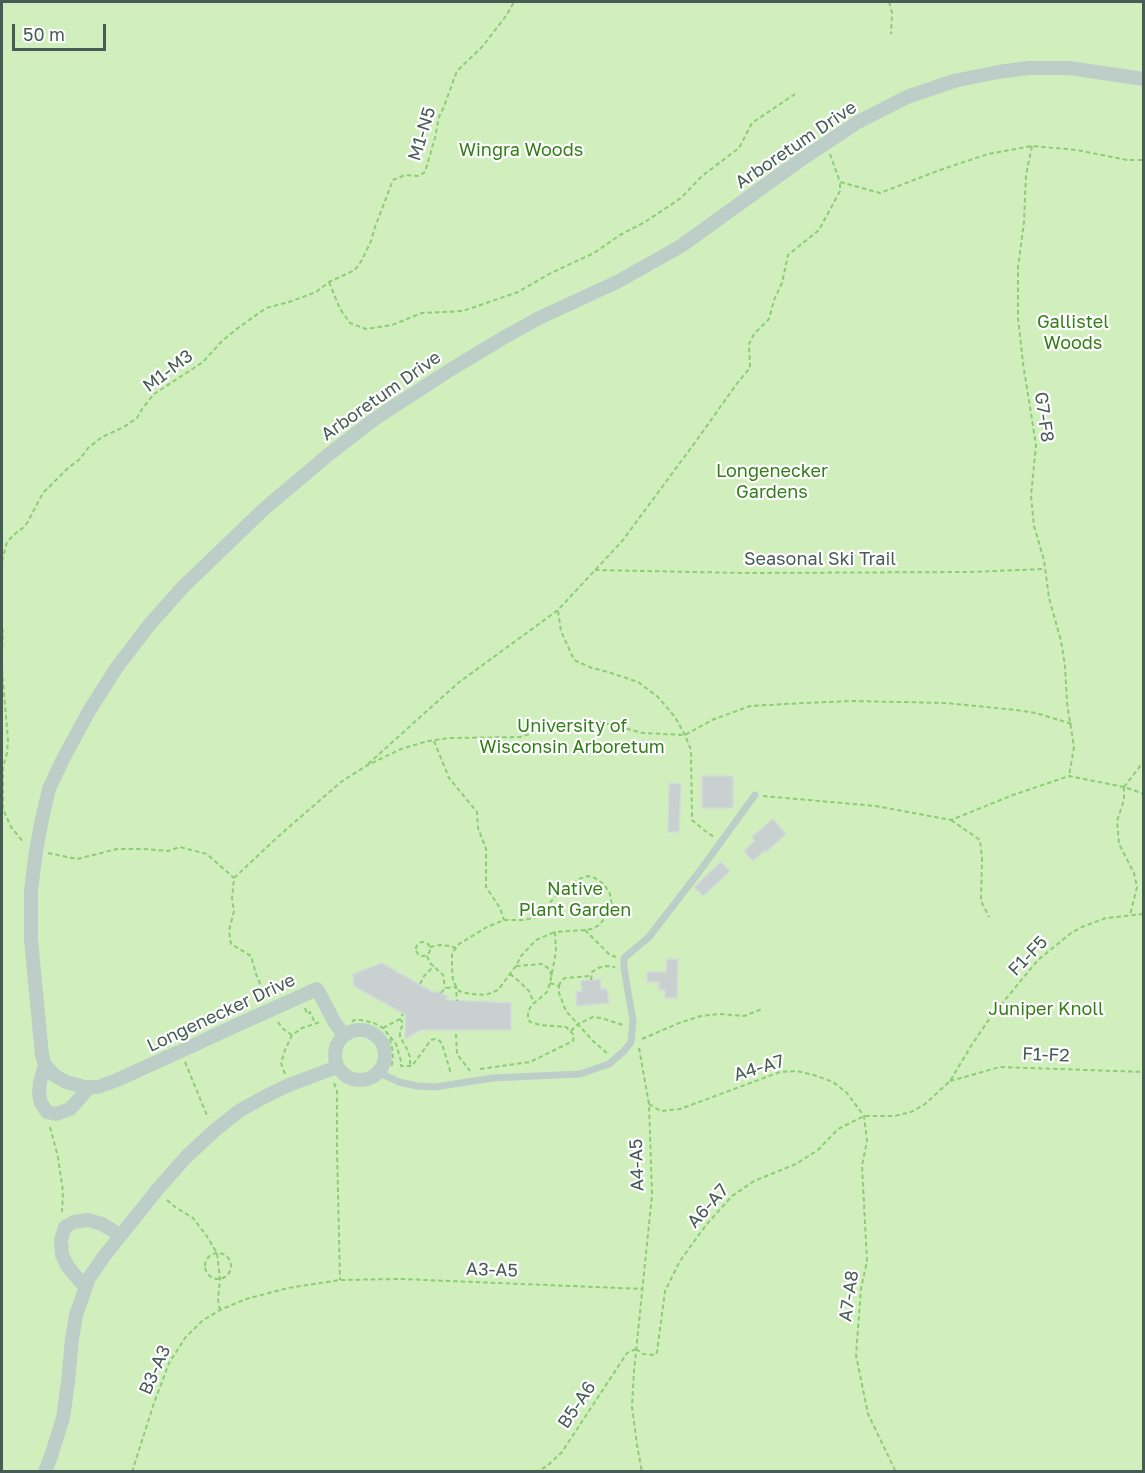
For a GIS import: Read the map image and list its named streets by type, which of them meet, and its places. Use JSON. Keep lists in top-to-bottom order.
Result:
{
  "streets": {
    "street": ["Arboretum Drive", "Longenecker Drive"],
    "path": [
      "M1-N5",
      "M1-M3",
      "G7-F8",
      "Seasonal Ski Trail",
      "F1-F5",
      "F1-F2",
      "A4-A7",
      "A4-A5",
      "A6-A7",
      "A3-A5",
      "A7-A8",
      "B3-A3",
      "B5-A6"
    ]
  },
  "crossings": [
    ["M1-N5", "M1-M3"],
    ["G7-F8", "Seasonal Ski Trail"],
    ["F1-F5", "F1-F2"],
    ["A4-A7", "A4-A5"],
    ["A4-A7", "A6-A7"],
    ["A4-A7", "A7-A8"],
    ["A4-A5", "A6-A7"],
    ["A4-A5", "A3-A5"],
    ["A4-A5", "B5-A6"],
    ["A6-A7", "A7-A8"],
    ["A6-A7", "B5-A6"],
    ["A3-A5", "B3-A3"]
  ],
  "parks": [
    "Wingra Woods",
    "Gallistel Woods",
    "Longenecker Gardens",
    "University of Wisconsin Arboretum",
    "Native Plant Garden",
    "Juniper Knoll"
  ],
  "scale_bar": "50 m"
}
